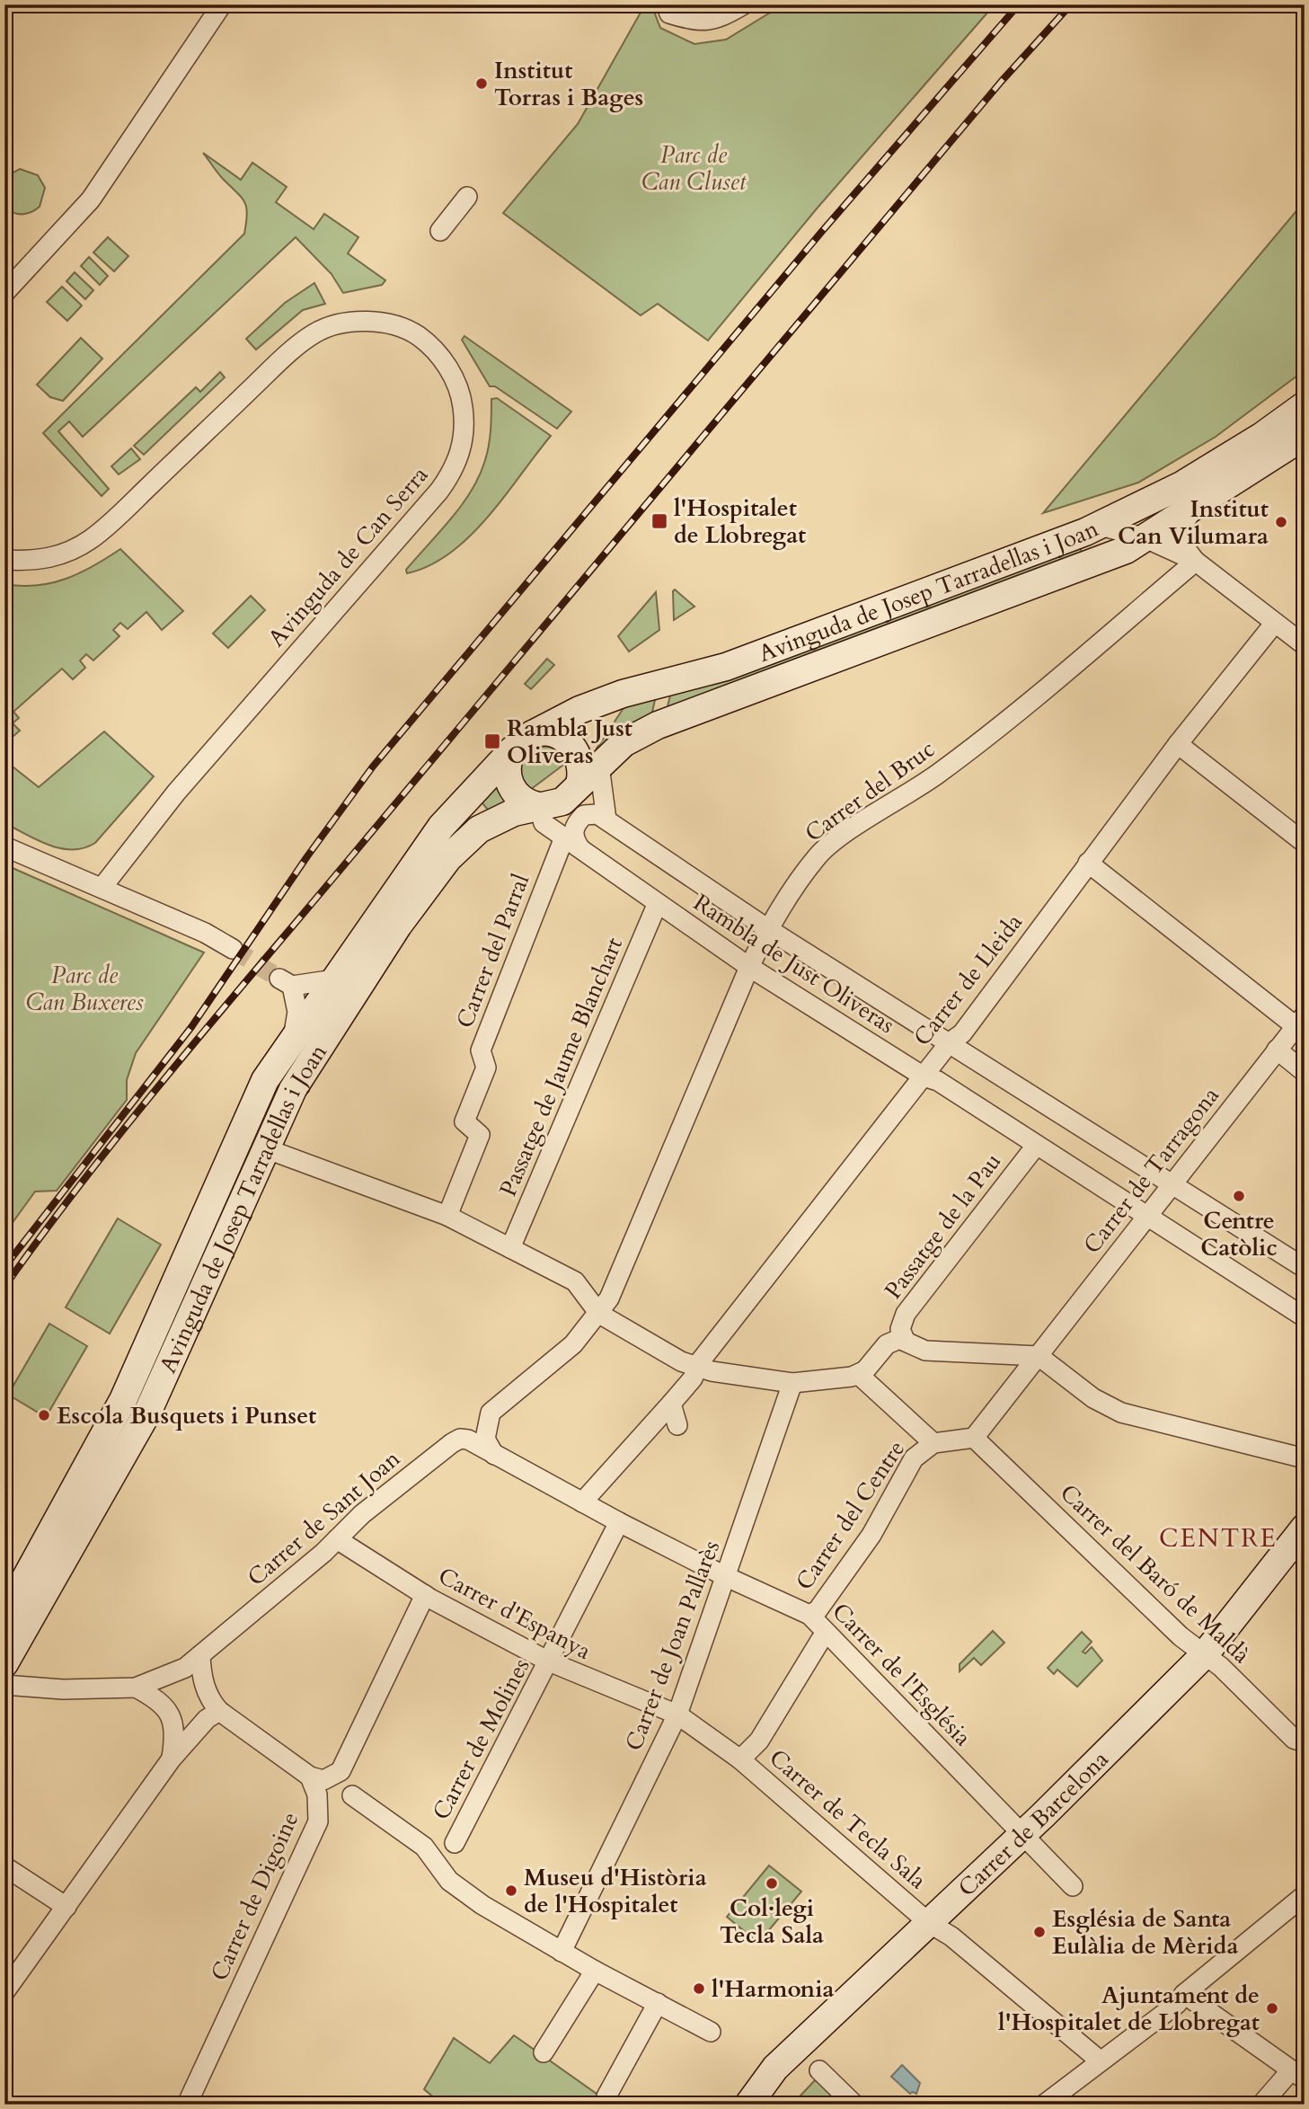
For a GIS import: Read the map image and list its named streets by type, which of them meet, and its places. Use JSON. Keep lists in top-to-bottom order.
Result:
{
  "streets": {
    "street": [
      "Avinguda de Can Serra",
      "Avinguda de Josep Tarradellas i Joan",
      "Carrer del Bruc",
      "Carrer del Parral",
      "Rambla de Just Oliveras",
      "Carrer de Lleida",
      "Passatge de Jaume Blanchart",
      "Carrer de Tarragona",
      "Passatge de la Pau",
      "Carrer del Centre",
      "Carrer de Sant Joan",
      "Carrer del Baró de Maldà",
      "Carrer d'Espanya",
      "Carrer de Joan Pallarès",
      "Carrer de l'Església",
      "Carrer de Molines",
      "Carrer de Tecla Sala",
      "Carrer de Barcelona",
      "Carrer de Digoine"
    ]
  },
  "crossings": [
    ["Avinguda de Josep Tarradellas i Joan", "Rambla de Just Oliveras"],
    ["Carrer del Bruc", "Rambla de Just Oliveras"],
    ["Carrer del Parral", "Rambla de Just Oliveras"],
    ["Rambla de Just Oliveras", "Carrer de Lleida"],
    ["Rambla de Just Oliveras", "Passatge de Jaume Blanchart"],
    ["Rambla de Just Oliveras", "Carrer de Tarragona"],
    ["Rambla de Just Oliveras", "Passatge de la Pau"],
    ["Carrer de Lleida", "Carrer de l'Església"],
    ["Carrer de Tarragona", "Carrer del Baró de Maldà"],
    ["Carrer del Centre", "Carrer de l'Església"],
    ["Carrer de Sant Joan", "Carrer d'Espanya"],
    ["Carrer de Sant Joan", "Carrer de l'Església"],
    ["Carrer del Baró de Maldà", "Carrer de Barcelona"],
    ["Carrer d'Espanya", "Carrer de Joan Pallarès"],
    ["Carrer d'Espanya", "Carrer de Molines"],
    ["Carrer d'Espanya", "Carrer de Tecla Sala"],
    ["Carrer de Joan Pallarès", "Carrer de l'Església"],
    ["Carrer de Joan Pallarès", "Carrer de Tecla Sala"],
    ["Carrer de l'Església", "Carrer de Molines"],
    ["Carrer de l'Església", "Carrer de Barcelona"],
    ["Carrer de Tecla Sala", "Carrer de Barcelona"]
  ],
  "districts": ["CENTRE"],
  "parks": ["Parc de Can Cluset", "Parc de Can Buxeres"],
  "places": {
    "other": [
      "Institut Torras i Bages",
      "Institut Can Vilumara",
      "Centre Catòlic",
      "Escola Busquets i Punset",
      "Col·legi Tecla Sala",
      "Museu d'Història de l'Hospitalet",
      "Església de Santa Eulàlia de Mèrida",
      "l'Harmonia",
      "Ajuntament de l'Hospitalet de Llobregat"
    ],
    "transit": ["l'Hospitalet de Llobregat", "Rambla Just Oliveras"]
  }
}
